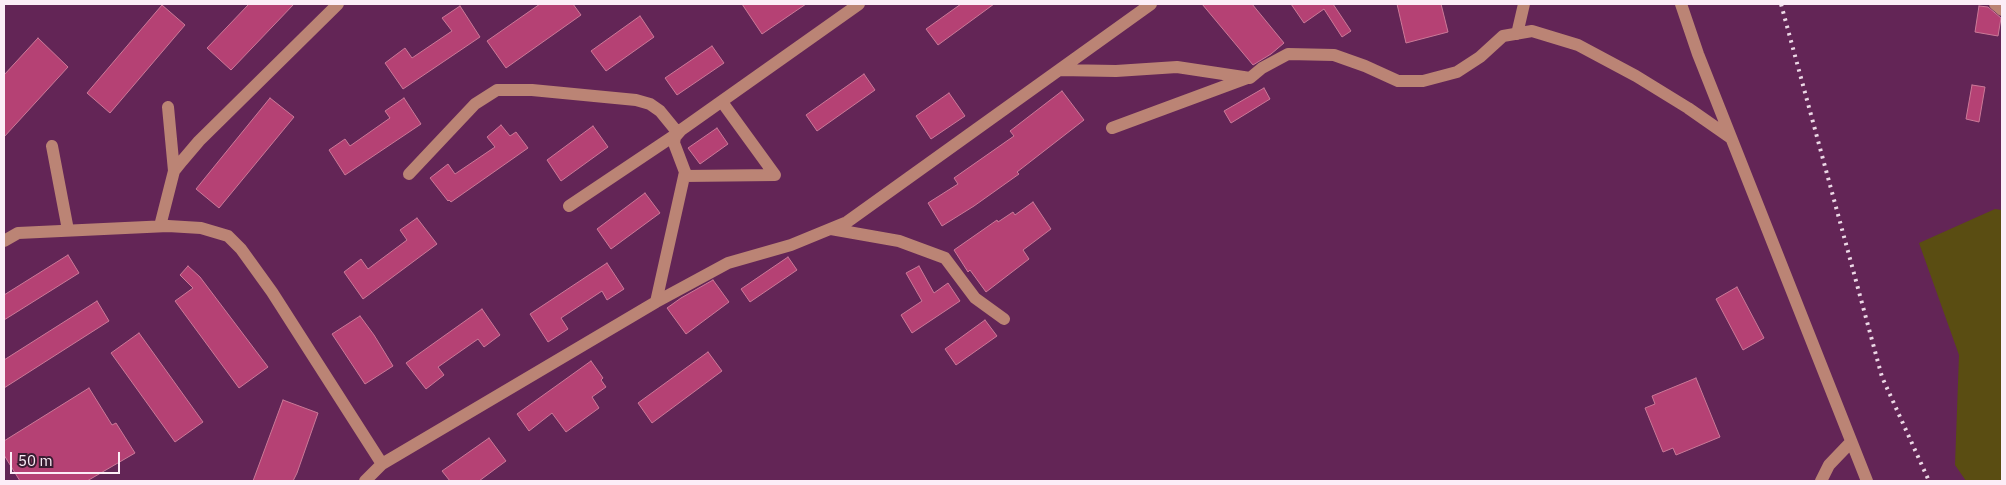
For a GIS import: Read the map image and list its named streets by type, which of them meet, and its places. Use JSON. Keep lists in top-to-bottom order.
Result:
{
  "scale_bar": "50 m"
}
